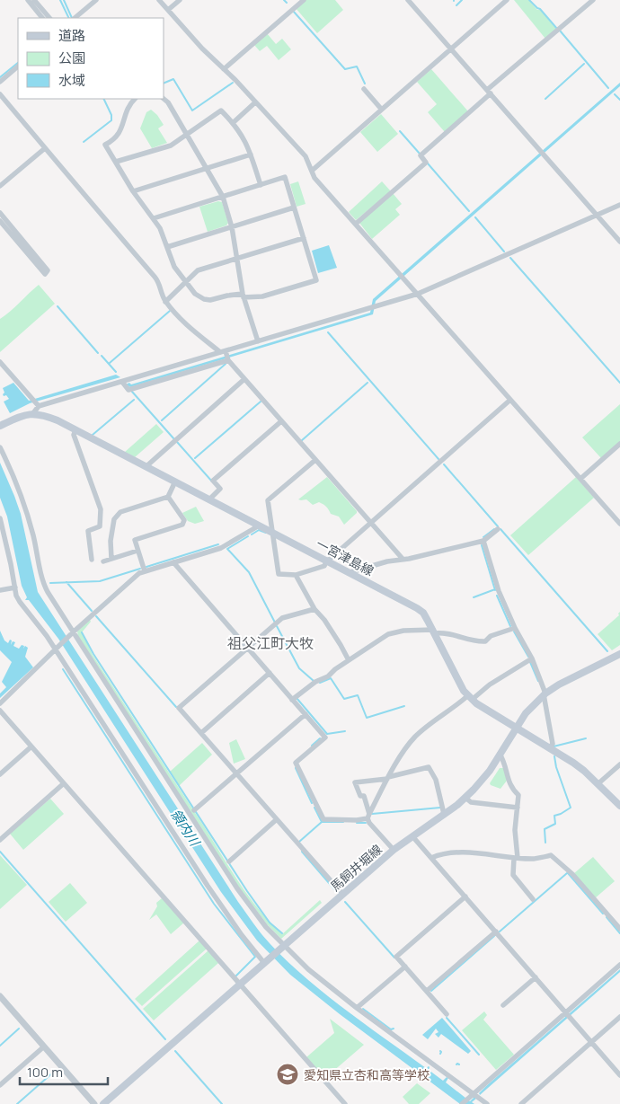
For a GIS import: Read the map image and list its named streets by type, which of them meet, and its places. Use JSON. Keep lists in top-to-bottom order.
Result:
{
  "streets": {
    "main road": ["一宮津島線", "馬飼井堀線"]
  },
  "crossings": [
    ["一宮津島線", "馬飼井堀線"]
  ],
  "districts": ["祖父江町大牧"],
  "water": ["領内川"],
  "places": {
    "school or university": ["愛知県立杏和高等学校"]
  },
  "legend": ["道路", "公園", "水域"],
  "scale_bar": "100 m"
}
